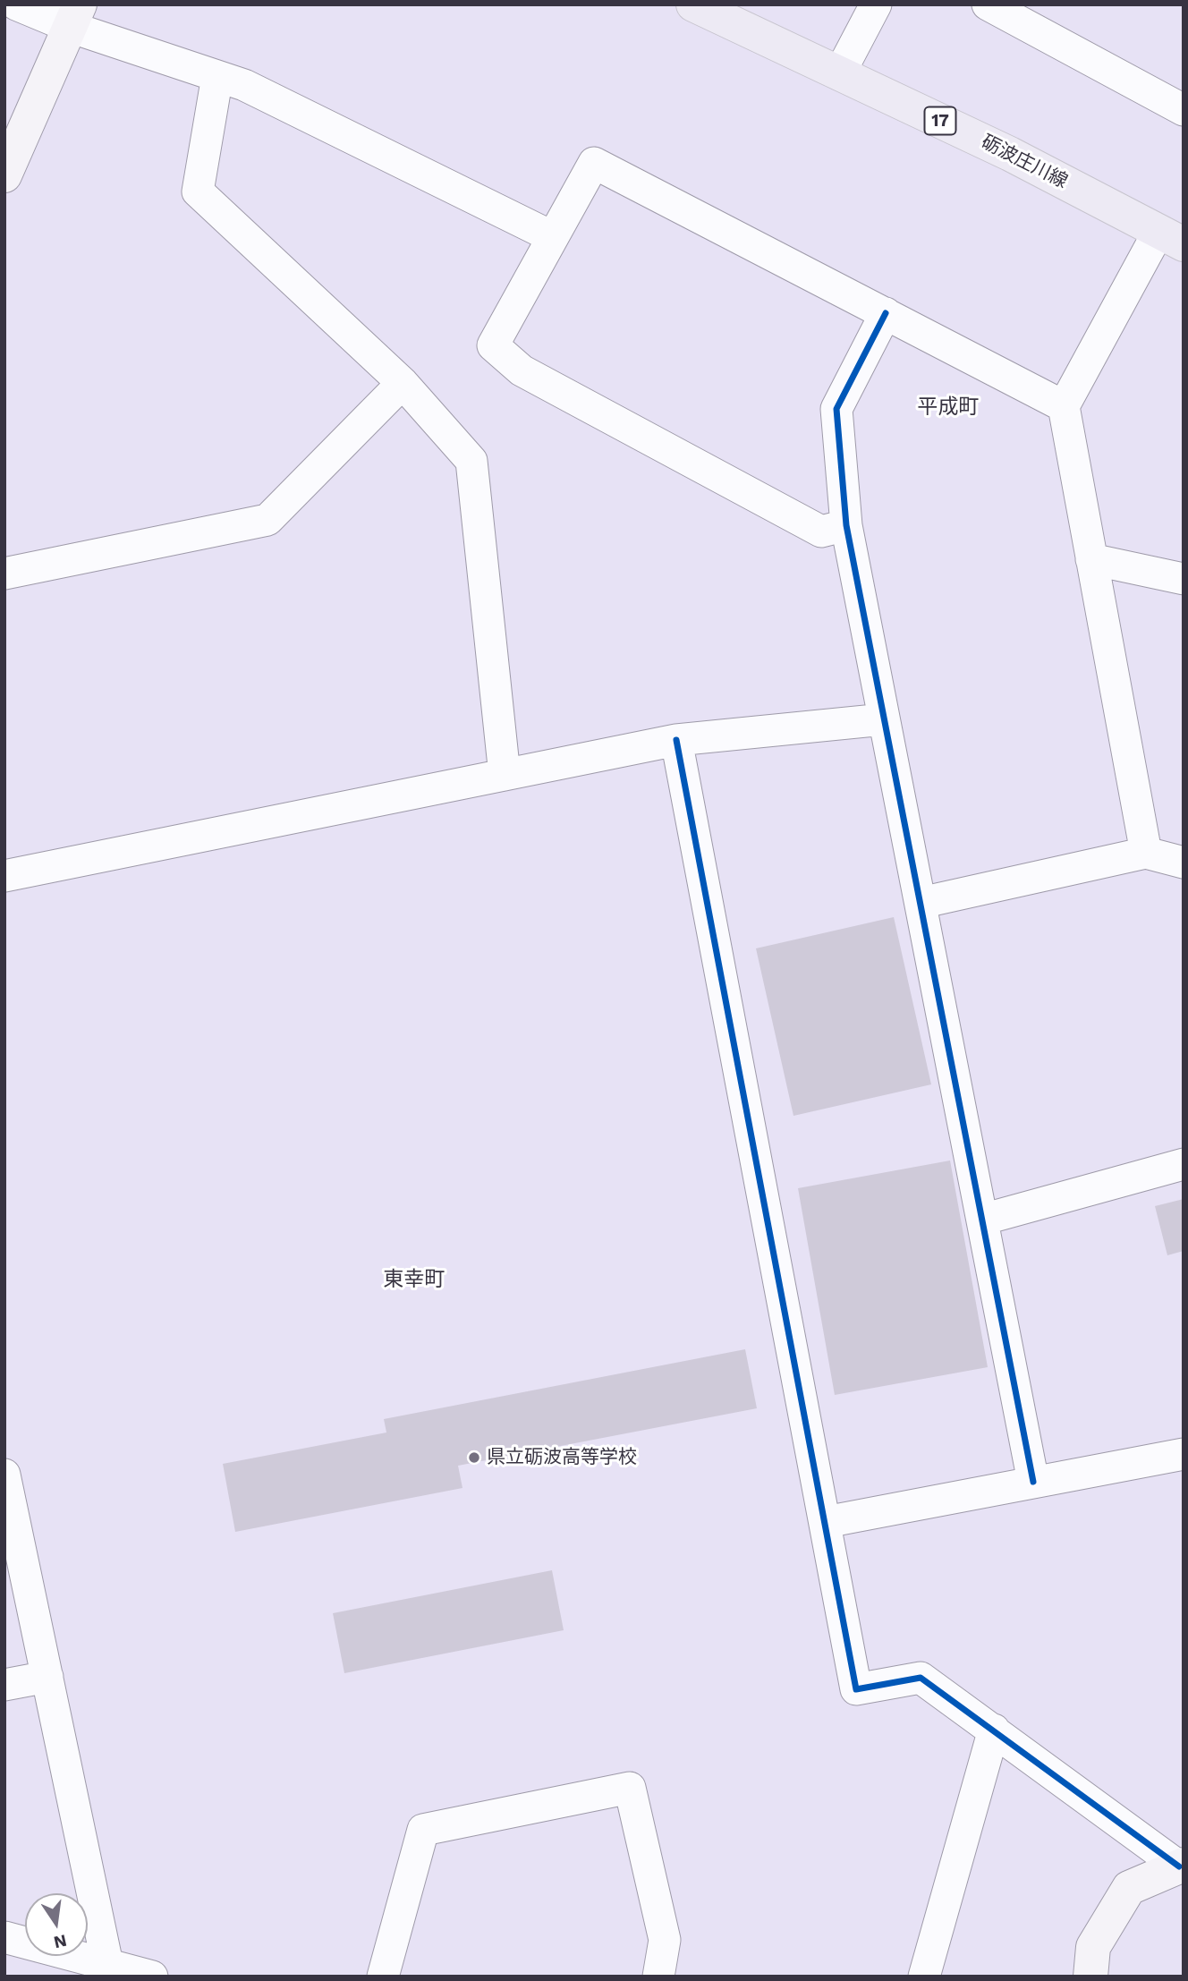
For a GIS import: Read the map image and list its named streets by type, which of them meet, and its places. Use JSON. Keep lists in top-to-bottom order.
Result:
{
  "streets": {
    "main road": ["17", "砺波庄川線"]
  },
  "districts": ["平成町", "東幸町"],
  "places": ["県立砺波高等学校"],
  "north": "bottom"
}
